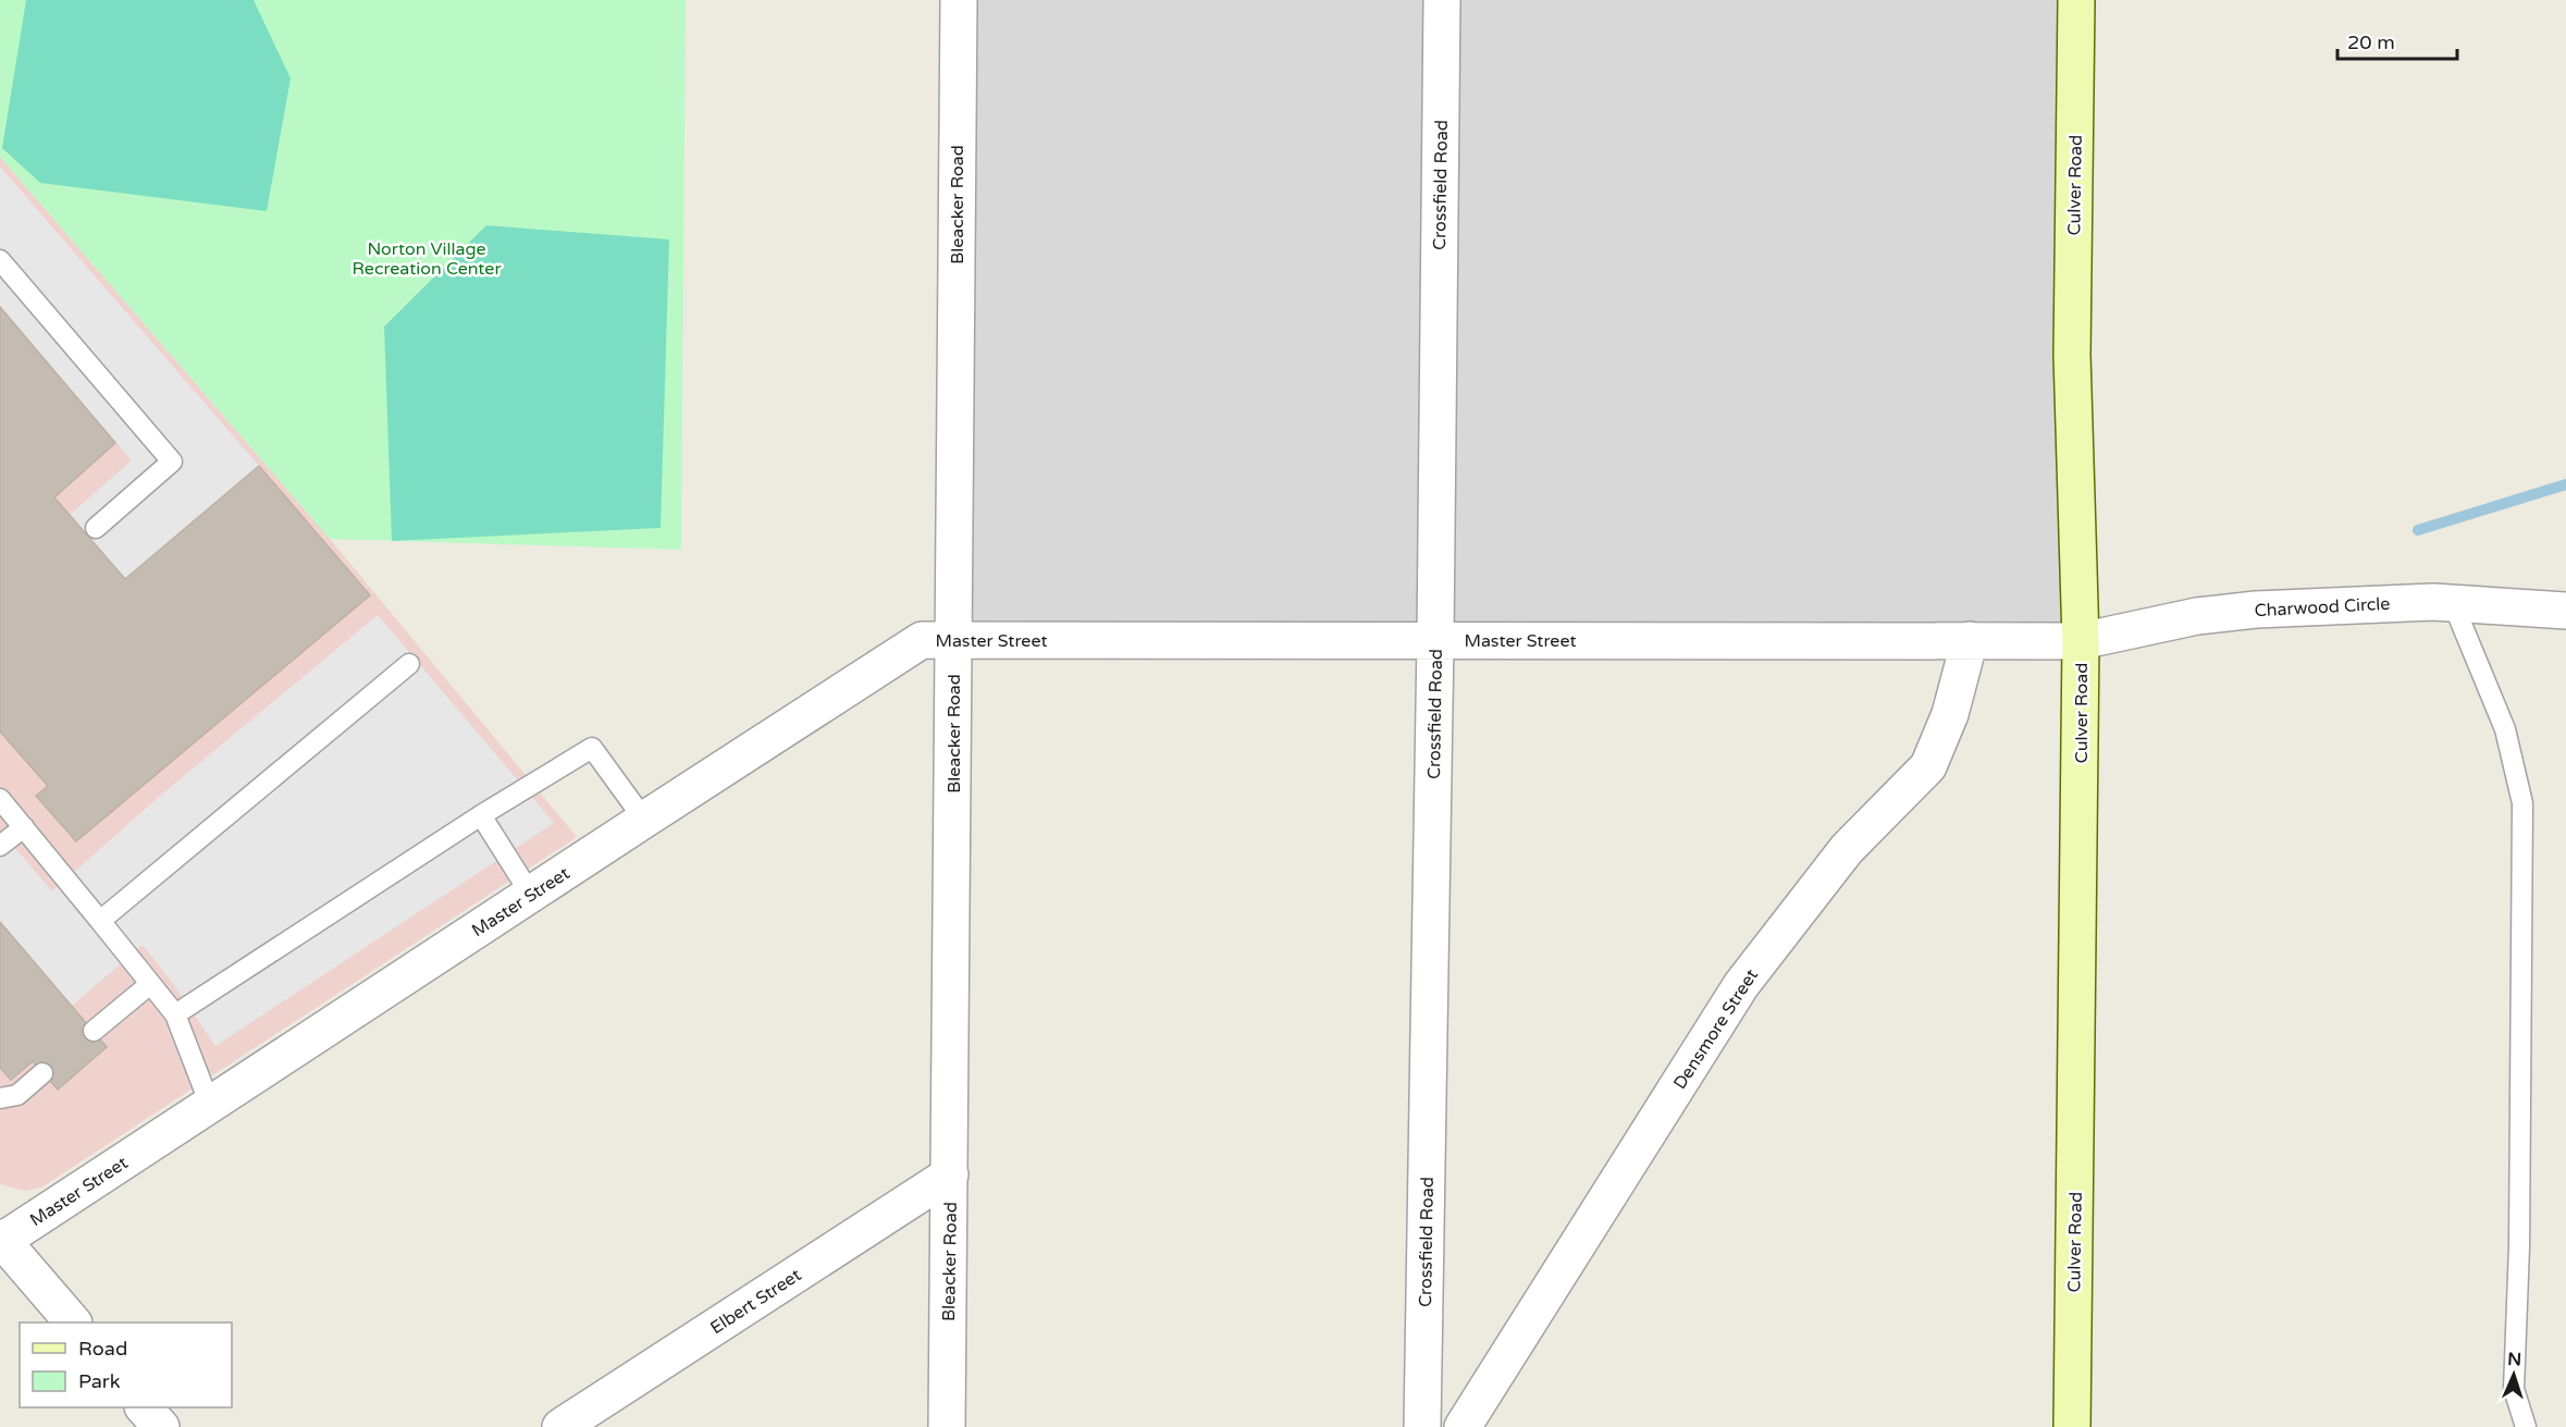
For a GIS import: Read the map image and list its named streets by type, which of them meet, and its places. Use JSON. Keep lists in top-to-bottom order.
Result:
{
  "streets": {
    "main road": ["Culver Road"],
    "street": [
      "Crossfield Road",
      "Bleacker Road",
      "Charwood Circle",
      "Master Street",
      "Densmore Street",
      "Elbert Street"
    ]
  },
  "crossings": [
    ["Crossfield Road", "Master Street"],
    ["Culver Road", "Charwood Circle"],
    ["Culver Road", "Master Street"],
    ["Bleacker Road", "Master Street"],
    ["Bleacker Road", "Elbert Street"],
    ["Charwood Circle", "Master Street"],
    ["Master Street", "Densmore Street"]
  ],
  "parks": ["Norton Village Recreation Center"],
  "legend": ["Road", "Park"],
  "scale_bar": "20 m",
  "north": "top"
}
